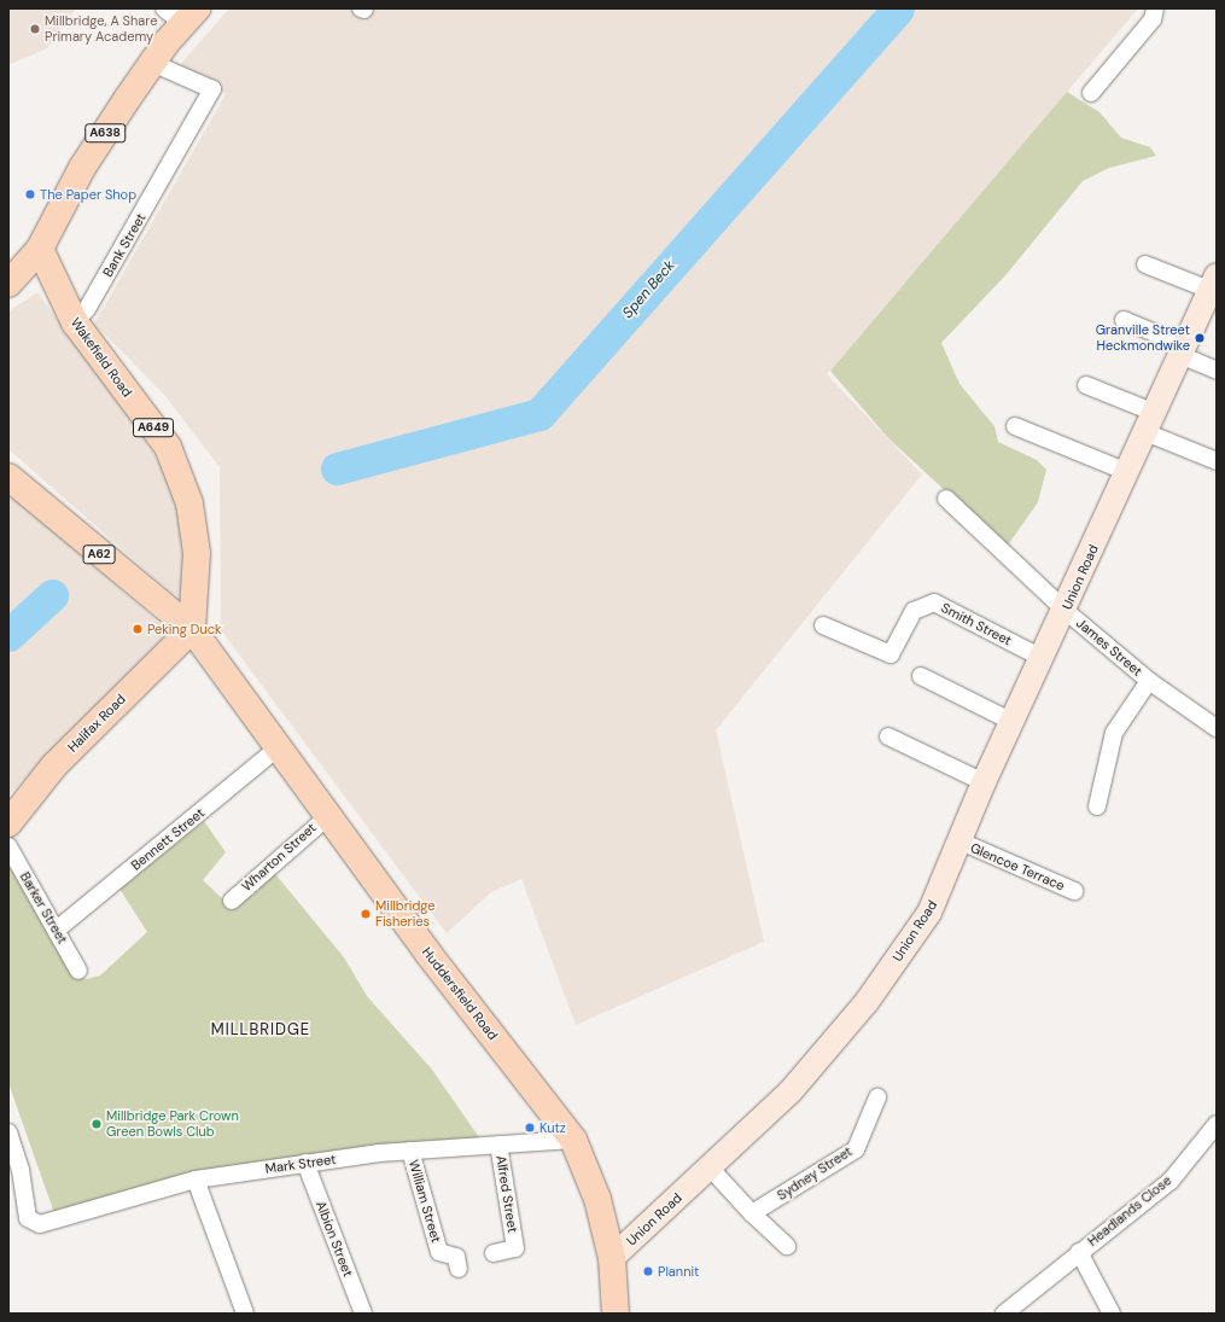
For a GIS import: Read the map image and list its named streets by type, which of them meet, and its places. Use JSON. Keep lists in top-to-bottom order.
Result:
{
  "streets": {
    "main road": [
      "A638",
      "Wakefield Road",
      "A649",
      "A62",
      "Halifax Road",
      "Huddersfield Road"
    ],
    "street": [
      "Bank Street",
      "Union Road",
      "Smith Street",
      "James Street",
      "Bennett Street",
      "Wharton Street",
      "Glencoe Terrace",
      "Barker Street",
      "Mark Street",
      "Sydney Street",
      "Alfred Street",
      "William Street",
      "Headlands Close",
      "Albion Street"
    ]
  },
  "crossings": [
    ["A638", "Bank Street"],
    ["A638", "Wakefield Road"],
    ["Bank Street", "Wakefield Road"],
    ["Wakefield Road", "A62"],
    ["Wakefield Road", "Halifax Road"],
    ["Wakefield Road", "Huddersfield Road"],
    ["A62", "Halifax Road"],
    ["A62", "Huddersfield Road"],
    ["Union Road", "Smith Street"],
    ["Union Road", "James Street"],
    ["Union Road", "Glencoe Terrace"],
    ["Union Road", "Huddersfield Road"],
    ["Halifax Road", "Huddersfield Road"],
    ["Bennett Street", "Barker Street"],
    ["Bennett Street", "Huddersfield Road"],
    ["Wharton Street", "Huddersfield Road"],
    ["Huddersfield Road", "Mark Street"],
    ["Mark Street", "Alfred Street"],
    ["Mark Street", "William Street"],
    ["Mark Street", "Albion Street"]
  ],
  "districts": ["MILLBRIDGE"],
  "water": ["Spen Beck"],
  "places": [
    "Millbridge, A Share Primary Academy",
    "The Paper Shop",
    "Granville Street Heckmondwike",
    "Peking Duck",
    "Millbridge Fisheries",
    "Millbridge Park Crown Green Bowls Club",
    "Kutz",
    "Plannit"
  ]
}
